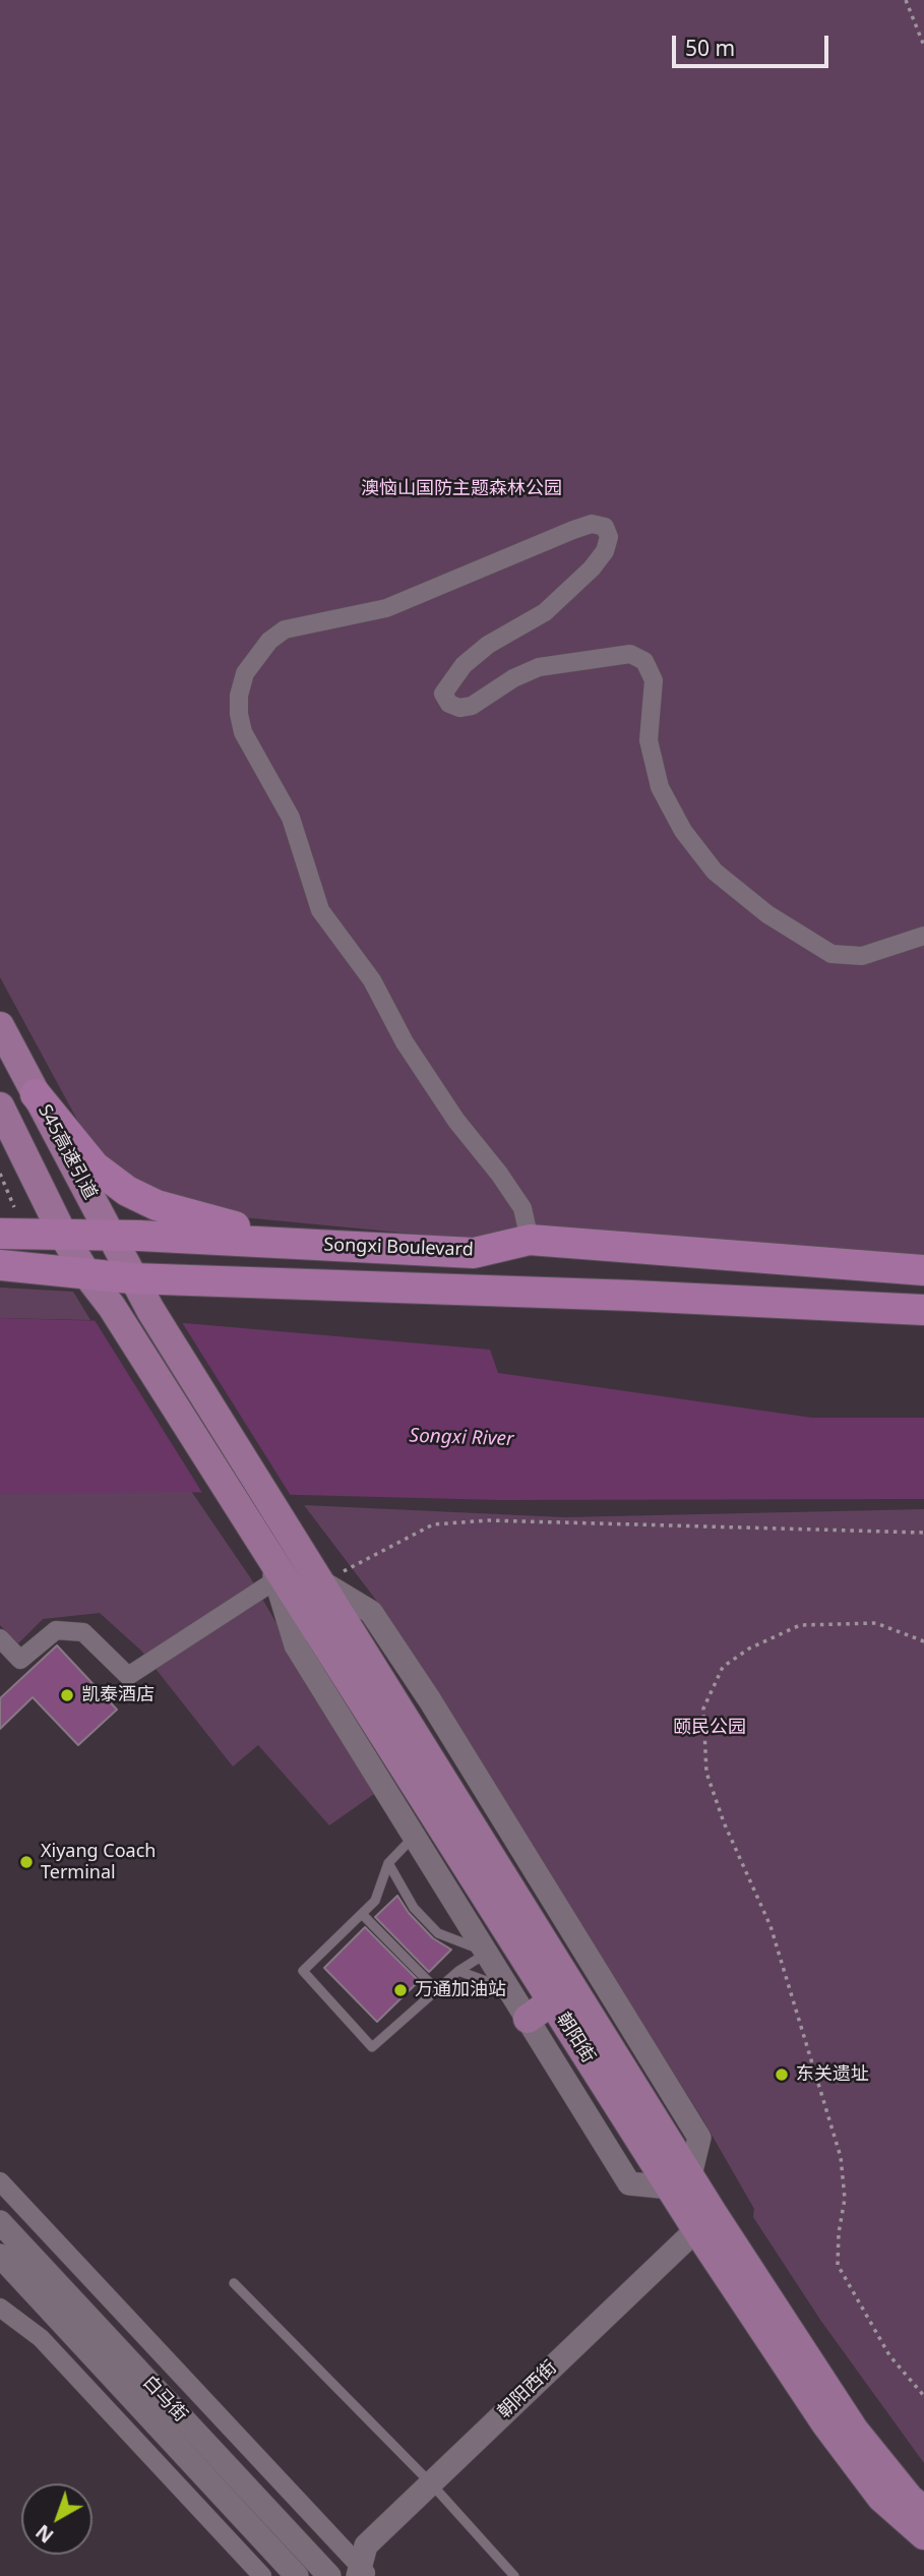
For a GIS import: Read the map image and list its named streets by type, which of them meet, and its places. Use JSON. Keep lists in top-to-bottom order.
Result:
{
  "streets": {
    "highway": ["Songxi Boulevard"],
    "main road": ["S45高速引道", "朝阳街"],
    "street": ["朝阳西街", "白马街"]
  },
  "crossings": [
    ["S45高速引道", "Songxi Boulevard"],
    ["S45高速引道", "朝阳街"],
    ["朝阳街", "朝阳西街"]
  ],
  "water": ["Songxi River"],
  "parks": ["澳恼山国防主题森林公园", "颐民公园"],
  "places": [
    "凯泰酒店",
    "Xiyang Coach Terminal",
    "万通加油站",
    "东关遗址"
  ],
  "scale_bar": "50 m",
  "north": "bottom left"
}
